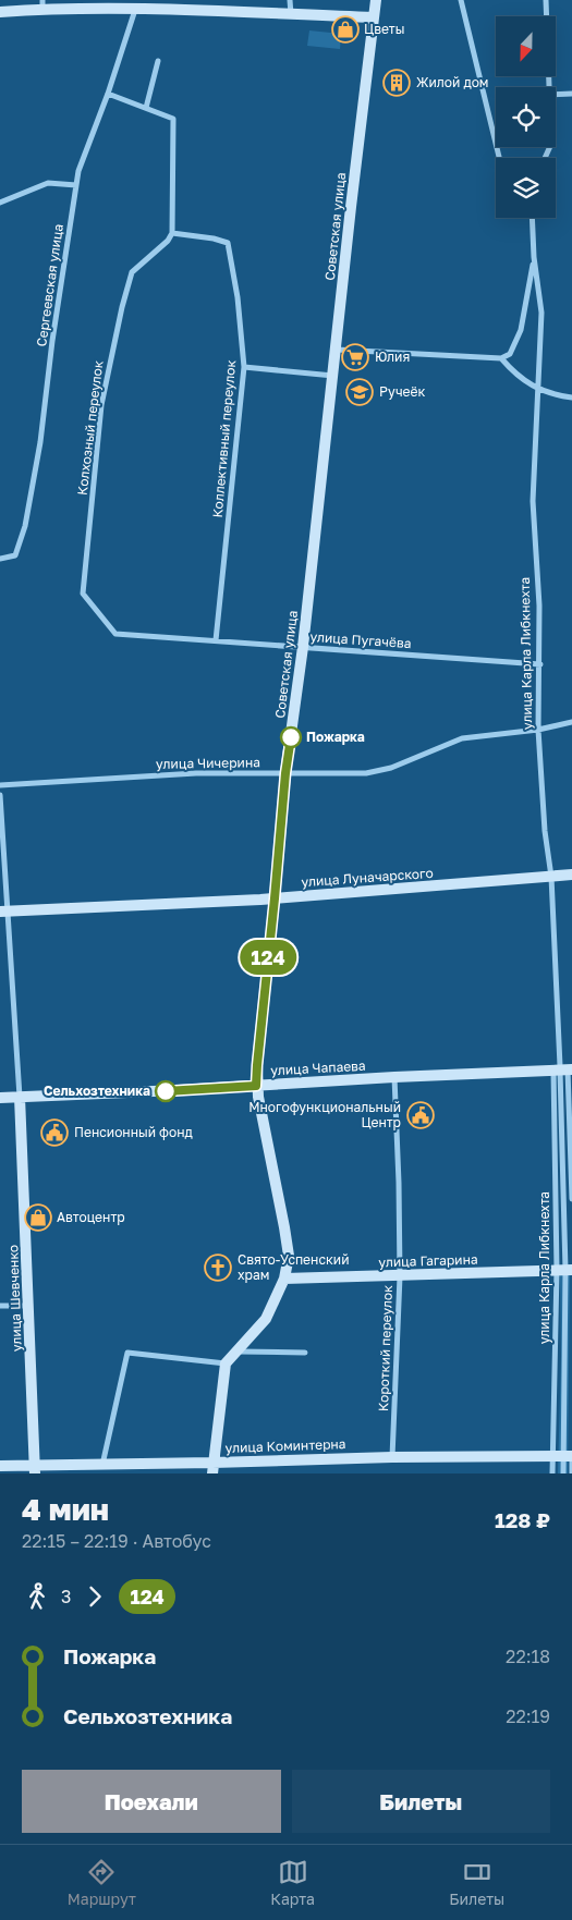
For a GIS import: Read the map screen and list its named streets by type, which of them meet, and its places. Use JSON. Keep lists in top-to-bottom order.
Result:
{
  "streets": {
    "main road": [
      "Советская улица",
      "улица Луначарского",
      "улица Чапаева",
      "улица Гагарина",
      "улица Шевченко",
      "улица Коминтерна"
    ],
    "street": [
      "Сергеевская улица",
      "Колхозный переулок",
      "Коллективный переулок",
      "улица Пугачёва",
      "улица Карла Либкнехта",
      "улица Чичерина",
      "Короткий переулок"
    ]
  },
  "crossings": [
    ["Советская улица", "улица Пугачёва"],
    ["Советская улица", "улица Чичерина"],
    ["Советская улица", "улица Луначарского"],
    ["Советская улица", "улица Чапаева"],
    ["Советская улица", "улица Гагарина"],
    ["Колхозный переулок", "Коллективный переулок"],
    ["Колхозный переулок", "улица Пугачёва"],
    ["Коллективный переулок", "улица Пугачёва"],
    ["улица Пугачёва", "улица Карла Либкнехта"],
    ["улица Карла Либкнехта", "улица Чичерина"],
    ["улица Карла Либкнехта", "улица Луначарского"],
    ["улица Карла Либкнехта", "улица Чапаева"],
    ["улица Карла Либкнехта", "улица Гагарина"],
    ["улица Карла Либкнехта", "улица Коминтерна"],
    ["улица Луначарского", "улица Шевченко"],
    ["улица Чапаева", "улица Шевченко"],
    ["улица Чапаева", "Короткий переулок"],
    ["улица Гагарина", "Короткий переулок"],
    ["улица Шевченко", "улица Коминтерна"],
    ["Короткий переулок", "улица Коминтерна"]
  ],
  "places": {
    "shop": ["Цветы", "Автоцентр"],
    "building": ["Жилой дом"],
    "supermarket": ["Юлия"],
    "school or university": ["Ручеёк"],
    "other": ["Пожарка", "Сельхозтехника"],
    "public building": ["Многофункциональный Центр", "Пенсионный фонд"],
    "church": ["Свято-Успенский храм"]
  },
  "lines": ["bus line 124"],
  "north": "bottom",
  "page": {
    "on_map": "124",
    "heading": ["4 мин", "22:15 – 22:19 · Автобус", "128 ₽"],
    "legs": ["3", "124"],
    "list": [
      {
        "name": "Пожарка",
        "value": "22:18"
      },
      {
        "name": "Сельхозтехника",
        "value": "22:19"
      }
    ],
    "buttons": ["Поехали", "Билеты"],
    "tabs": ["Маршрут", "Карта", "Билеты"]
  }
}
